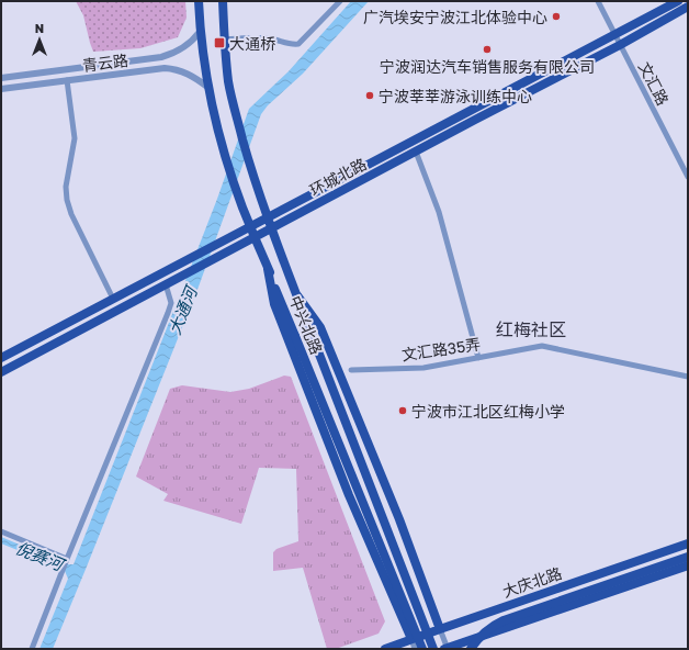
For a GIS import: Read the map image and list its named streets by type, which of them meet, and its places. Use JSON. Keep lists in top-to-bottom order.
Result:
{
  "streets": {
    "main road": ["环城北路", "中兴北路", "大庆北路"],
    "street": ["青云路", "文汇路", "文汇路35弄"]
  },
  "crossings": [
    ["青云路", "中兴北路"],
    ["文汇路", "环城北路"],
    ["环城北路", "中兴北路"]
  ],
  "districts": ["红梅社区"],
  "water": ["大通河", "倪赛河"],
  "places": {
    "other": [
      "广汽埃安宁波江北体验中心",
      "宁波润达汽车销售服务有限公司",
      "宁波莘莘游泳训练中心",
      "宁波市江北区红梅小学"
    ],
    "transit": ["大通桥"]
  },
  "north": "top"
}
